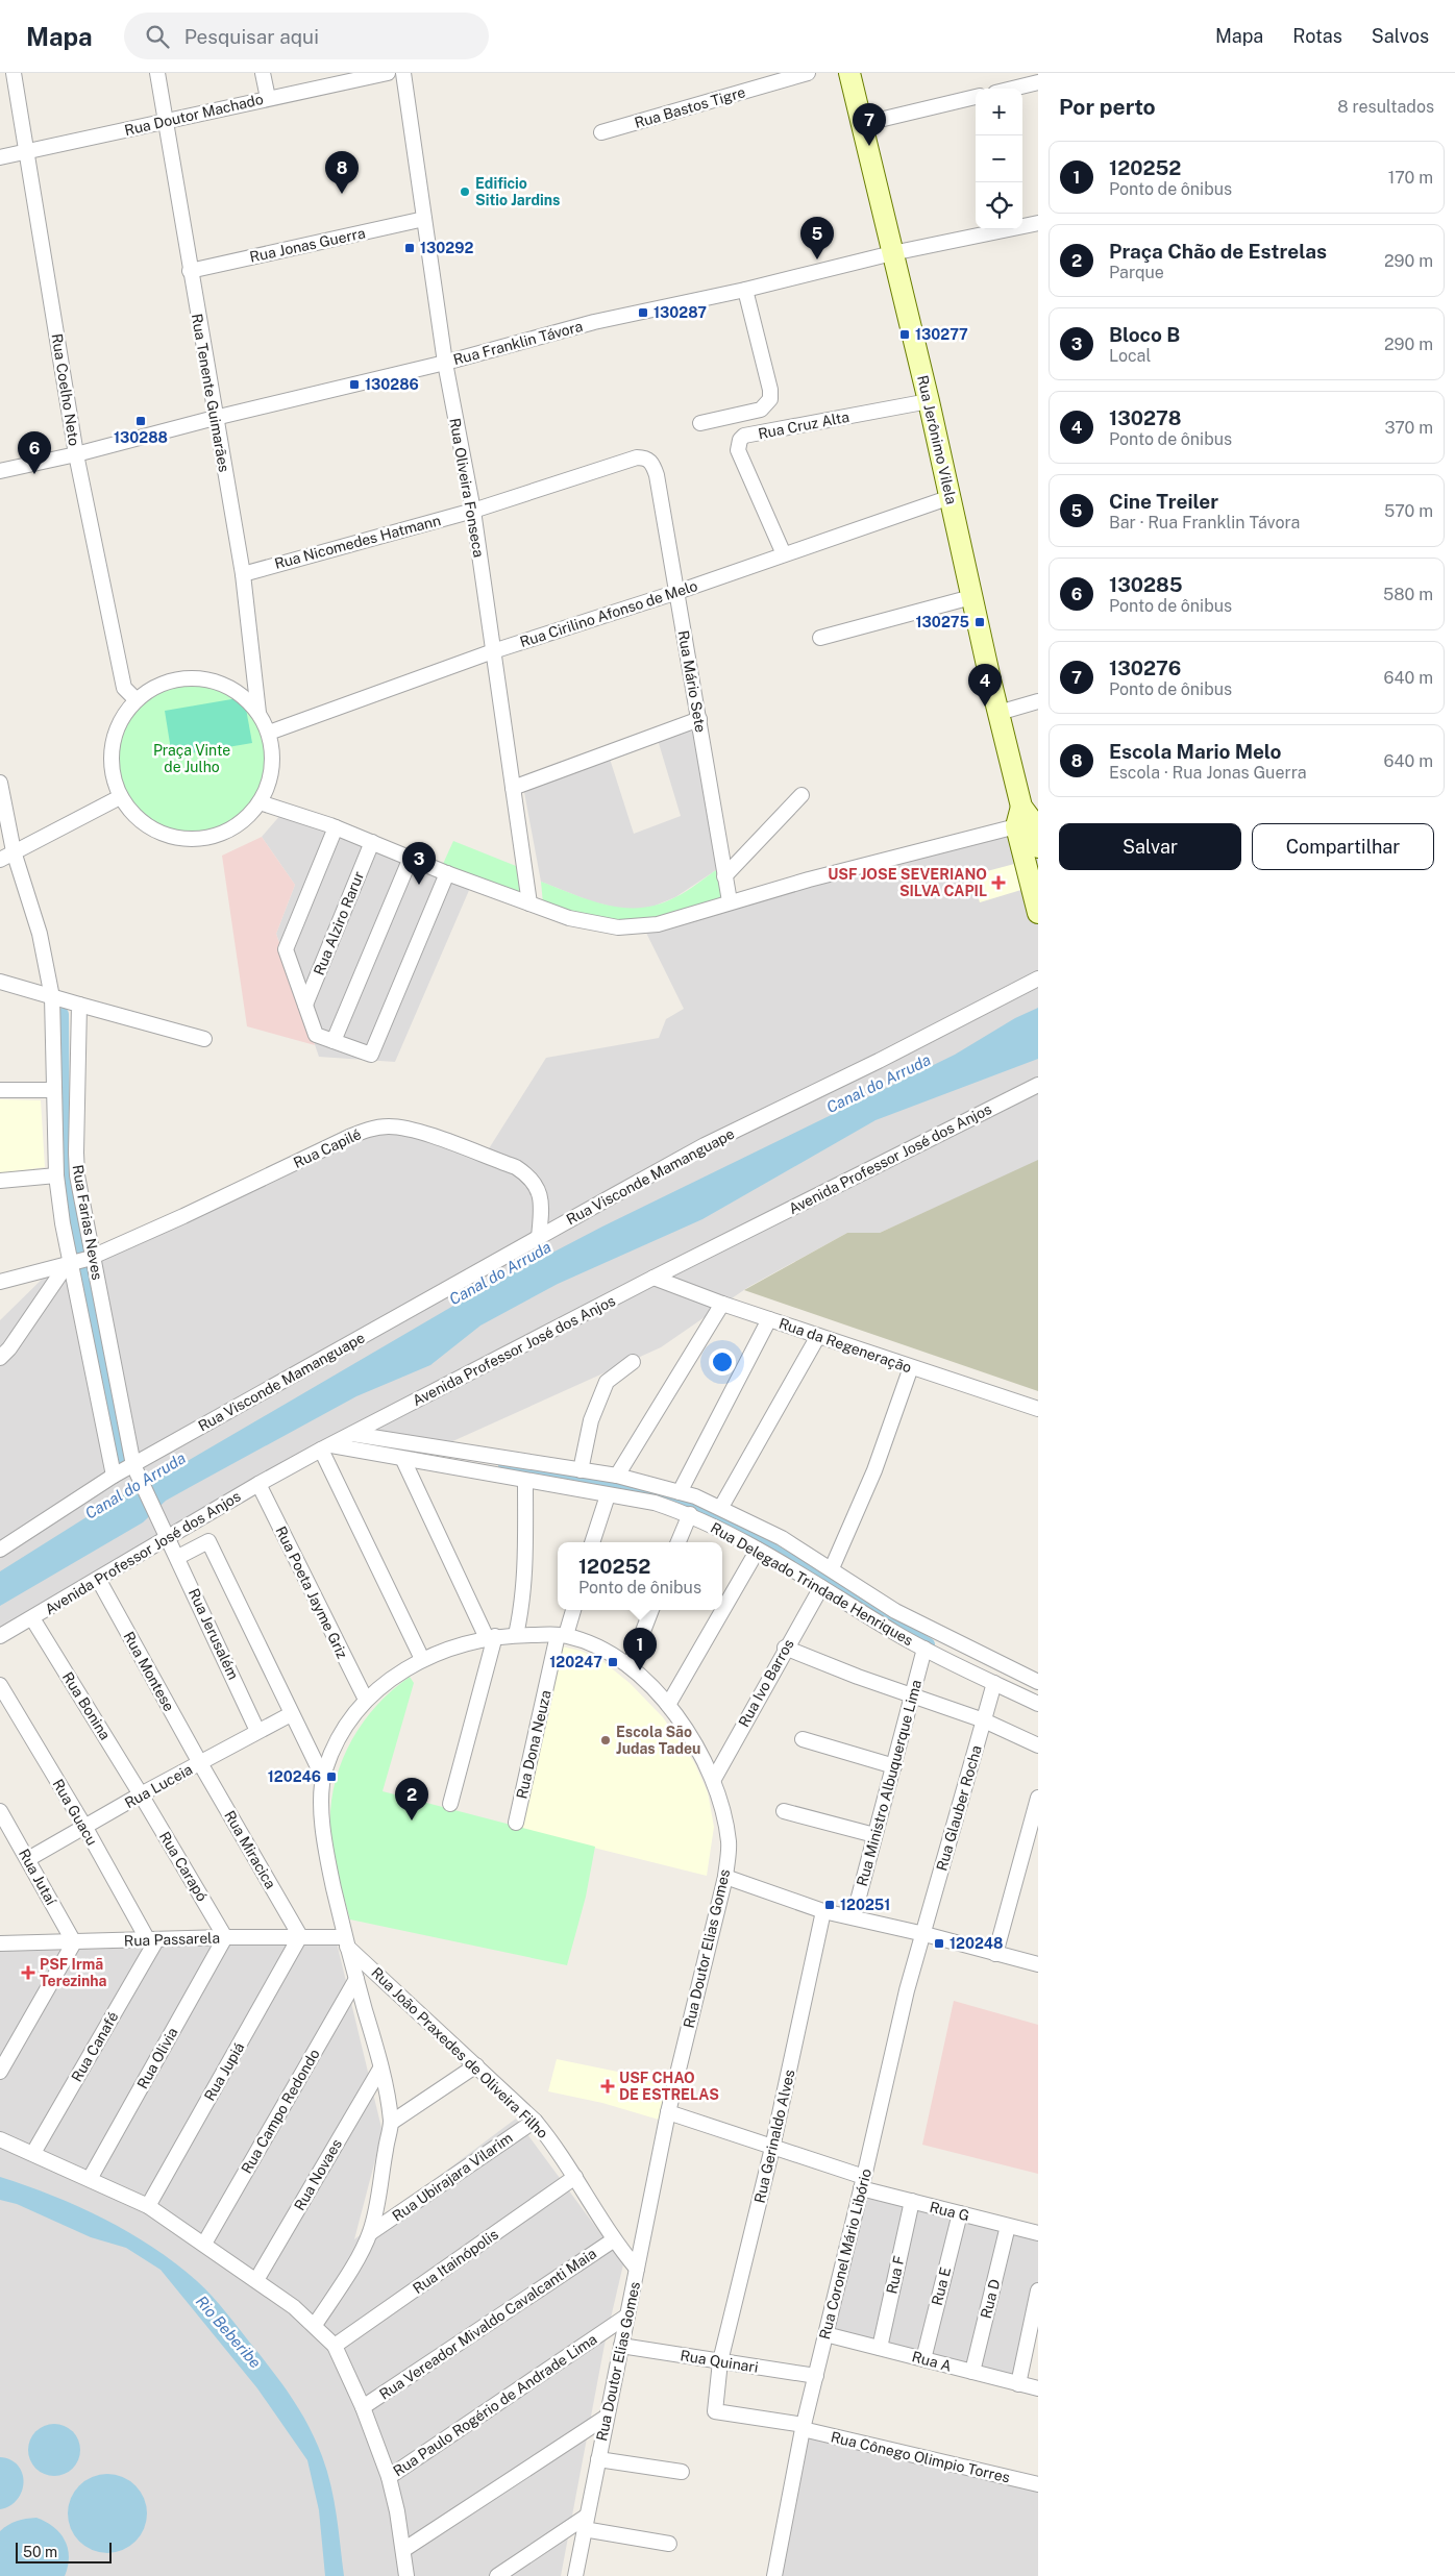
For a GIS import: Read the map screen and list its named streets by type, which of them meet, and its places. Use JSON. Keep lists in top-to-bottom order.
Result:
{
  "streets": {
    "main road": ["Rua Jerônimo Vilela"],
    "street": [
      "Rua Bastos Tigre",
      "Rua Doutor Machado",
      "Rua Jonas Guerra",
      "Rua Franklin Távora",
      "Rua Coelho Neto",
      "Rua Tenente Guimarães",
      "Rua Cruz Alta",
      "Rua Oliveira Fonseca",
      "Rua Nicomedes Hatmann",
      "Rua Cirilino Afonso de Melo",
      "Rua Mário Sete",
      "Rua Alziro Rarur",
      "Rua Capilé",
      "Avenida Professor José dos Anjos",
      "Rua Visconde Mamanguape",
      "Rua Farias Neves",
      "Rua da Regeneração",
      "Rua Delegado Trindade Henriques",
      "Rua Poeta Jayme Griz",
      "Rua Jerusalém",
      "Rua Montese",
      "Rua Ivo Barros",
      "Rua Bonina",
      "Rua Dona Neuza",
      "Rua Ministro Albuquerque Lima",
      "Rua Luceia",
      "Rua Glauber Rocha",
      "Rua Guacu",
      "Rua Miracica",
      "Rua Carapó",
      "Rua Jutaí",
      "Rua Passarela",
      "Rua Doutor Elias Gomes",
      "Rua Canafé",
      "Rua João Praxedes de Oliveira Filho",
      "Rua Olivia",
      "Rua Jupiá",
      "Rua Campo Redondo",
      "Rua Gerinaldo Alves",
      "Rua Novaes",
      "Rua Ubirajara Vilarim",
      "Rua G",
      "Rua Coronel Mário Libório",
      "Rua Itainópolis",
      "Rua F",
      "Rua E",
      "Rua D",
      "Rua Vereador Mivaldo Cavalcanti Maia",
      "Rua Quinari",
      "Rua A",
      "Rua Paulo Rogério de Andrade Lima",
      "Rua Cônego Olimpio Torres"
    ]
  },
  "crossings": [
    ["Rua Doutor Machado", "Rua Coelho Neto"],
    ["Rua Doutor Machado", "Rua Tenente Guimarães"],
    ["Rua Jonas Guerra", "Rua Tenente Guimarães"],
    ["Rua Jonas Guerra", "Rua Oliveira Fonseca"],
    ["Rua Franklin Távora", "Rua Coelho Neto"],
    ["Rua Franklin Távora", "Rua Tenente Guimarães"],
    ["Rua Franklin Távora", "Rua Jerônimo Vilela"],
    ["Rua Franklin Távora", "Rua Oliveira Fonseca"],
    ["Rua Coelho Neto", "Rua Tenente Guimarães"],
    ["Rua Coelho Neto", "Rua Cirilino Afonso de Melo"],
    ["Rua Tenente Guimarães", "Rua Nicomedes Hatmann"],
    ["Rua Tenente Guimarães", "Rua Cirilino Afonso de Melo"],
    ["Rua Cruz Alta", "Rua Jerônimo Vilela"],
    ["Rua Cruz Alta", "Rua Cirilino Afonso de Melo"],
    ["Rua Jerônimo Vilela", "Rua Cirilino Afonso de Melo"],
    ["Rua Oliveira Fonseca", "Rua Nicomedes Hatmann"],
    ["Rua Oliveira Fonseca", "Rua Cirilino Afonso de Melo"],
    ["Rua Nicomedes Hatmann", "Rua Mário Sete"],
    ["Rua Cirilino Afonso de Melo", "Rua Mário Sete"],
    ["Rua Capilé", "Rua Visconde Mamanguape"],
    ["Rua Capilé", "Rua Farias Neves"],
    ["Avenida Professor José dos Anjos", "Rua da Regeneração"],
    ["Avenida Professor José dos Anjos", "Rua Delegado Trindade Henriques"],
    ["Avenida Professor José dos Anjos", "Rua Poeta Jayme Griz"],
    ["Avenida Professor José dos Anjos", "Rua Jerusalém"],
    ["Avenida Professor José dos Anjos", "Rua Montese"],
    ["Avenida Professor José dos Anjos", "Rua Bonina"],
    ["Rua Visconde Mamanguape", "Rua Farias Neves"],
    ["Rua Delegado Trindade Henriques", "Rua Ivo Barros"],
    ["Rua Delegado Trindade Henriques", "Rua Ministro Albuquerque Lima"],
    ["Rua Delegado Trindade Henriques", "Rua Glauber Rocha"],
    ["Rua Poeta Jayme Griz", "Rua Doutor Elias Gomes"],
    ["Rua Jerusalém", "Rua Luceia"],
    ["Rua Montese", "Rua Luceia"],
    ["Rua Montese", "Rua Miracica"],
    ["Rua Ivo Barros", "Rua Doutor Elias Gomes"],
    ["Rua Bonina", "Rua Luceia"],
    ["Rua Bonina", "Rua Carapó"],
    ["Rua Dona Neuza", "Rua Doutor Elias Gomes"],
    ["Rua Luceia", "Rua Guacu"],
    ["Rua Luceia", "Rua Miracica"],
    ["Rua Luceia", "Rua Carapó"],
    ["Rua Luceia", "Rua Jutaí"],
    ["Rua Glauber Rocha", "Rua Coronel Mário Libório"],
    ["Rua Guacu", "Rua Passarela"],
    ["Rua Guacu", "Rua Canafé"],
    ["Rua Miracica", "Rua Passarela"],
    ["Rua Miracica", "Rua Jupiá"],
    ["Rua Carapó", "Rua Passarela"],
    ["Rua Carapó", "Rua Olivia"],
    ["Rua Jutaí", "Rua Passarela"],
    ["Rua Passarela", "Rua Doutor Elias Gomes"],
    ["Rua Passarela", "Rua Canafé"],
    ["Rua Passarela", "Rua João Praxedes de Oliveira Filho"],
    ["Rua Passarela", "Rua Olivia"],
    ["Rua Passarela", "Rua Jupiá"],
    ["Rua Doutor Elias Gomes", "Rua João Praxedes de Oliveira Filho"],
    ["Rua Doutor Elias Gomes", "Rua Campo Redondo"],
    ["Rua Doutor Elias Gomes", "Rua Novaes"],
    ["Rua Doutor Elias Gomes", "Rua Ubirajara Vilarim"],
    ["Rua Doutor Elias Gomes", "Rua G"],
    ["Rua Doutor Elias Gomes", "Rua Quinari"],
    ["Rua Doutor Elias Gomes", "Rua Paulo Rogério de Andrade Lima"],
    ["Rua João Praxedes de Oliveira Filho", "Rua Ubirajara Vilarim"],
    ["Rua João Praxedes de Oliveira Filho", "Rua Itainópolis"],
    ["Rua João Praxedes de Oliveira Filho", "Rua Vereador Mivaldo Cavalcanti Maia"],
    ["Rua Gerinaldo Alves", "Rua G"],
    ["Rua Gerinaldo Alves", "Rua Coronel Mário Libório"],
    ["Rua Gerinaldo Alves", "Rua Quinari"],
    ["Rua Gerinaldo Alves", "Rua Cônego Olimpio Torres"],
    ["Rua G", "Rua Coronel Mário Libório"],
    ["Rua G", "Rua F"],
    ["Rua G", "Rua E"],
    ["Rua G", "Rua D"],
    ["Rua Coronel Mário Libório", "Rua Quinari"],
    ["Rua Coronel Mário Libório", "Rua A"],
    ["Rua Coronel Mário Libório", "Rua Cônego Olimpio Torres"],
    ["Rua F", "Rua A"],
    ["Rua E", "Rua A"],
    ["Rua D", "Rua A"]
  ],
  "water": ["Canal do Arruda", "Rio Beberibe"],
  "parks": ["Praça Vinte de Julho"],
  "places": {
    "other": ["Edificio Sitio Jardins", "Escola São Judas Tadeu"],
    "transit": [
      "130292",
      "130287",
      "130277",
      "130286",
      "130288",
      "130275",
      "120247",
      "120246",
      "120251",
      "120248"
    ],
    "health": ["USF JOSE SEVERIANO SILVA CAPIL", "PSF Irmã Terezinha", "USF CHAO DE ESTRELAS"]
  },
  "scale_bar": "50 m",
  "page": {
    "header": "Mapa",
    "search": "Pesquisar aqui",
    "nav": ["Mapa", "Rotas", "Salvos"],
    "heading": ["Por perto", "8 resultados"],
    "map_buttons": ["+", "−"],
    "pins": [
      "7",
      "8",
      "5",
      "6",
      "4",
      "3",
      "1",
      "2"
    ],
    "list": [
      {
        "mark": "1",
        "name": "120252",
        "note": "Ponto de ônibus",
        "value": "170 m"
      },
      {
        "mark": "2",
        "name": "Praça Chão de Estrelas",
        "note": "Parque",
        "value": "290 m"
      },
      {
        "mark": "3",
        "name": "Bloco B",
        "note": "Local",
        "value": "290 m"
      },
      {
        "mark": "4",
        "name": "130278",
        "note": "Ponto de ônibus",
        "value": "370 m"
      },
      {
        "mark": "5",
        "name": "Cine Treiler",
        "note": "Bar · Rua Franklin Távora",
        "value": "570 m"
      },
      {
        "mark": "6",
        "name": "130285",
        "note": "Ponto de ônibus",
        "value": "580 m"
      },
      {
        "mark": "7",
        "name": "130276",
        "note": "Ponto de ônibus",
        "value": "640 m"
      },
      {
        "mark": "8",
        "name": "Escola Mario Melo",
        "note": "Escola · Rua Jonas Guerra",
        "value": "640 m"
      }
    ],
    "buttons": ["Salvar", "Compartilhar"],
    "popup": ["120252", "Ponto de ônibus"],
    "scale": "50 m"
  }
}
